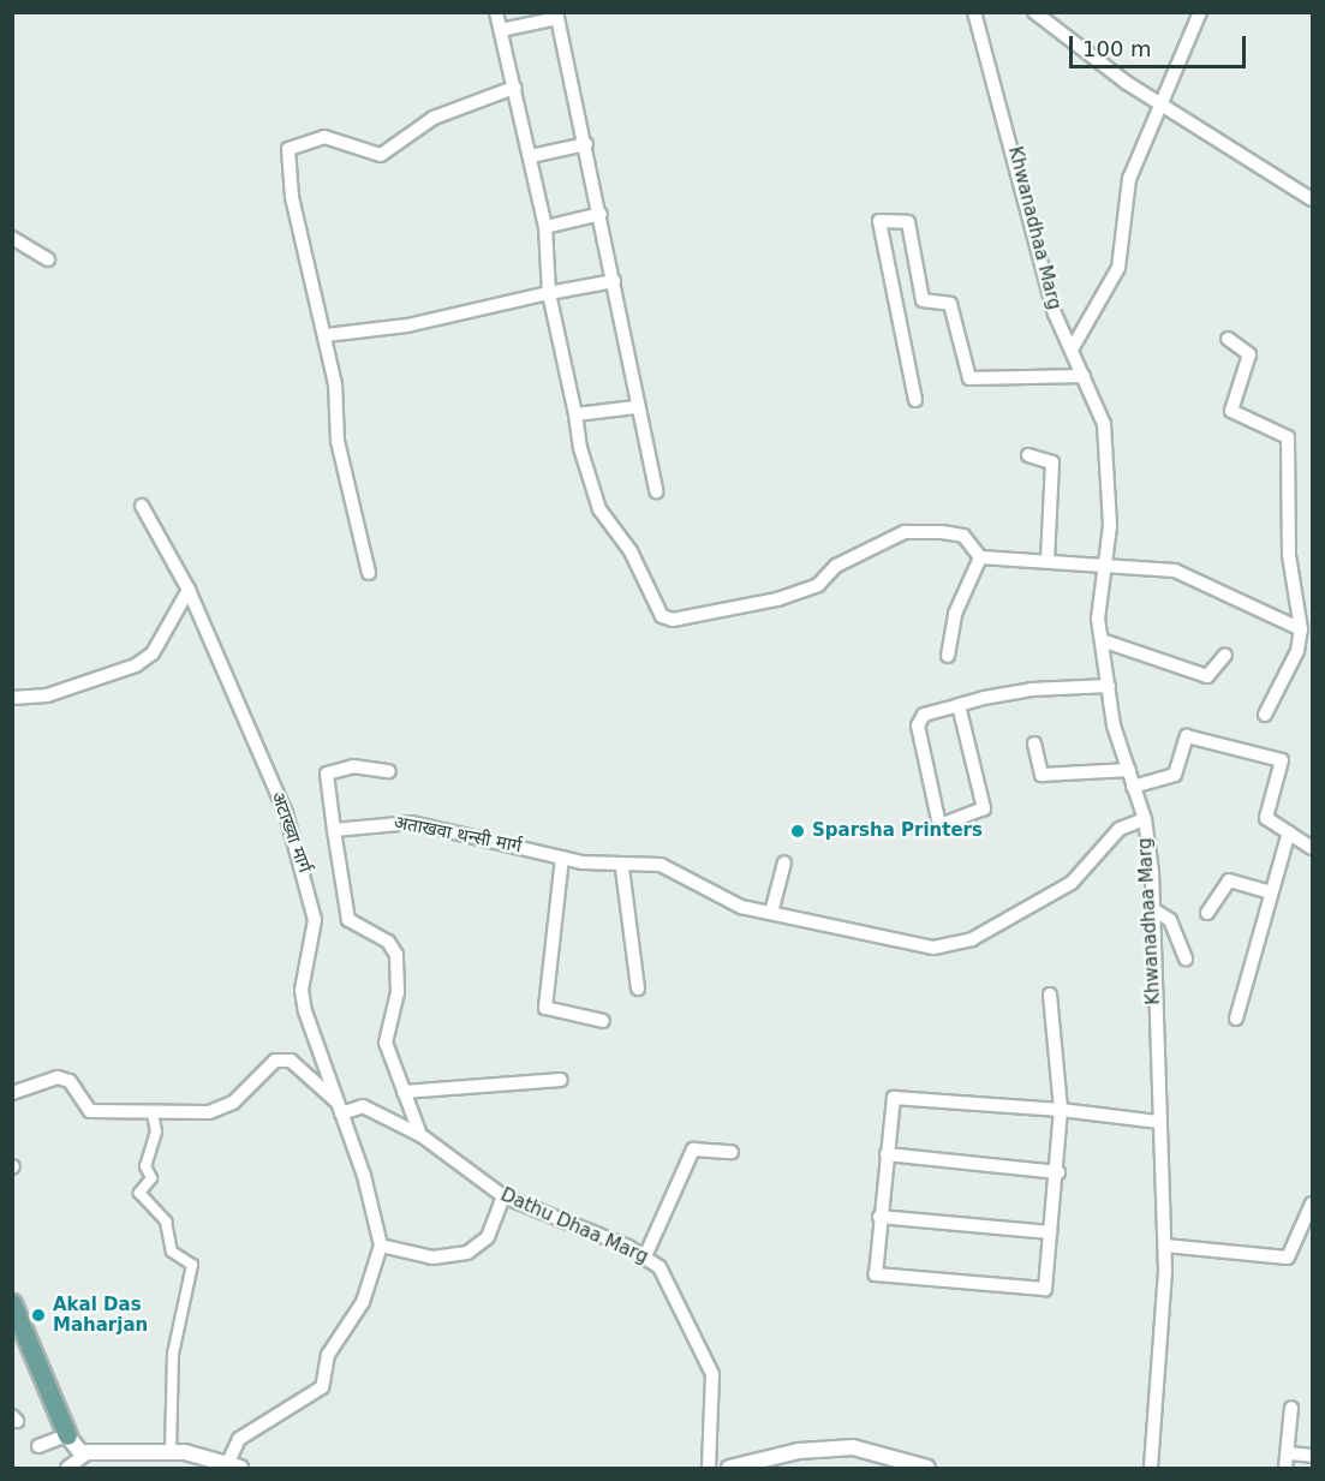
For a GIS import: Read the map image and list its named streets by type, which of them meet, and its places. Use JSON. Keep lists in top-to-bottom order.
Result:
{
  "streets": {
    "street": [
      "Khwanadhaa Marg",
      "अटाख्वा मार्ग",
      "अताखवा थन्सी मार्ग",
      "Dathu Dhaa Marg"
    ]
  },
  "crossings": [
    ["Khwanadhaa Marg", "अताखवा थन्सी मार्ग"],
    ["अटाख्वा मार्ग", "Dathu Dhaa Marg"]
  ],
  "places": ["Sparsha Printers", "Akal Das Maharjan"],
  "scale_bar": "100 m"
}
